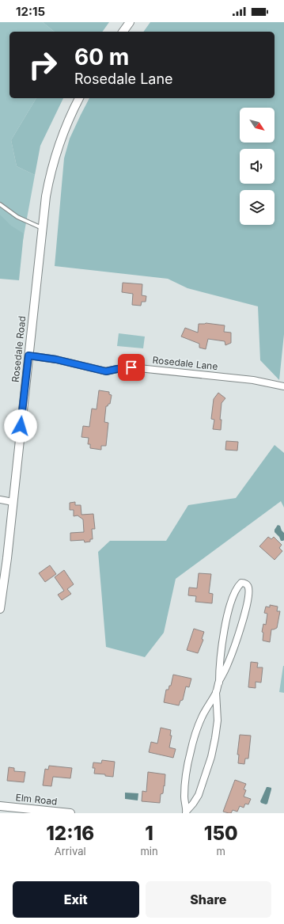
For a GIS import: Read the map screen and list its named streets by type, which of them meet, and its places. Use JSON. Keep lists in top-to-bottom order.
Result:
{
  "streets": {
    "street": ["Rosedale Road", "Rosedale Lane", "Elm Road"]
  },
  "crossings": [
    ["Rosedale Road", "Rosedale Lane"]
  ],
  "north": "bottom right",
  "page": {
    "status": "12:15",
    "turn": ["60 m", "Rosedale Lane"],
    "eta": [
      "12:16",
      "Arrival",
      "1",
      "min",
      "150",
      "m"
    ],
    "buttons": ["Exit", "Share"]
  }
}
